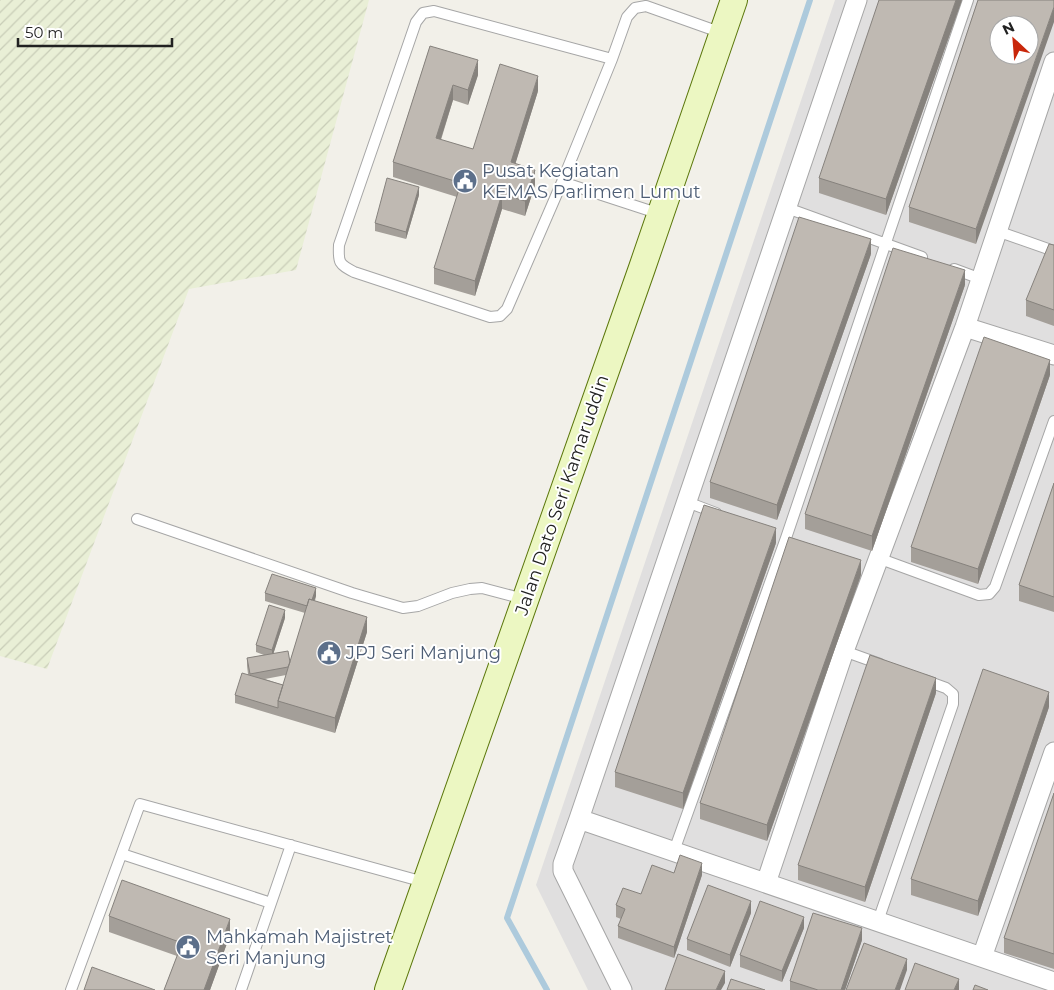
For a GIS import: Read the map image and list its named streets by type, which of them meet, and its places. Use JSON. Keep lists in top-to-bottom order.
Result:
{
  "streets": {
    "street": ["Jalan Dato Seri Kamaruddin"]
  },
  "places": {
    "public building": ["Pusat Kegiatan KEMAS Parlimen Lumut", "JPJ Seri Manjung", "Mahkamah Majistret Seri Manjung"]
  },
  "scale_bar": "50 m",
  "north": "top left"
}
